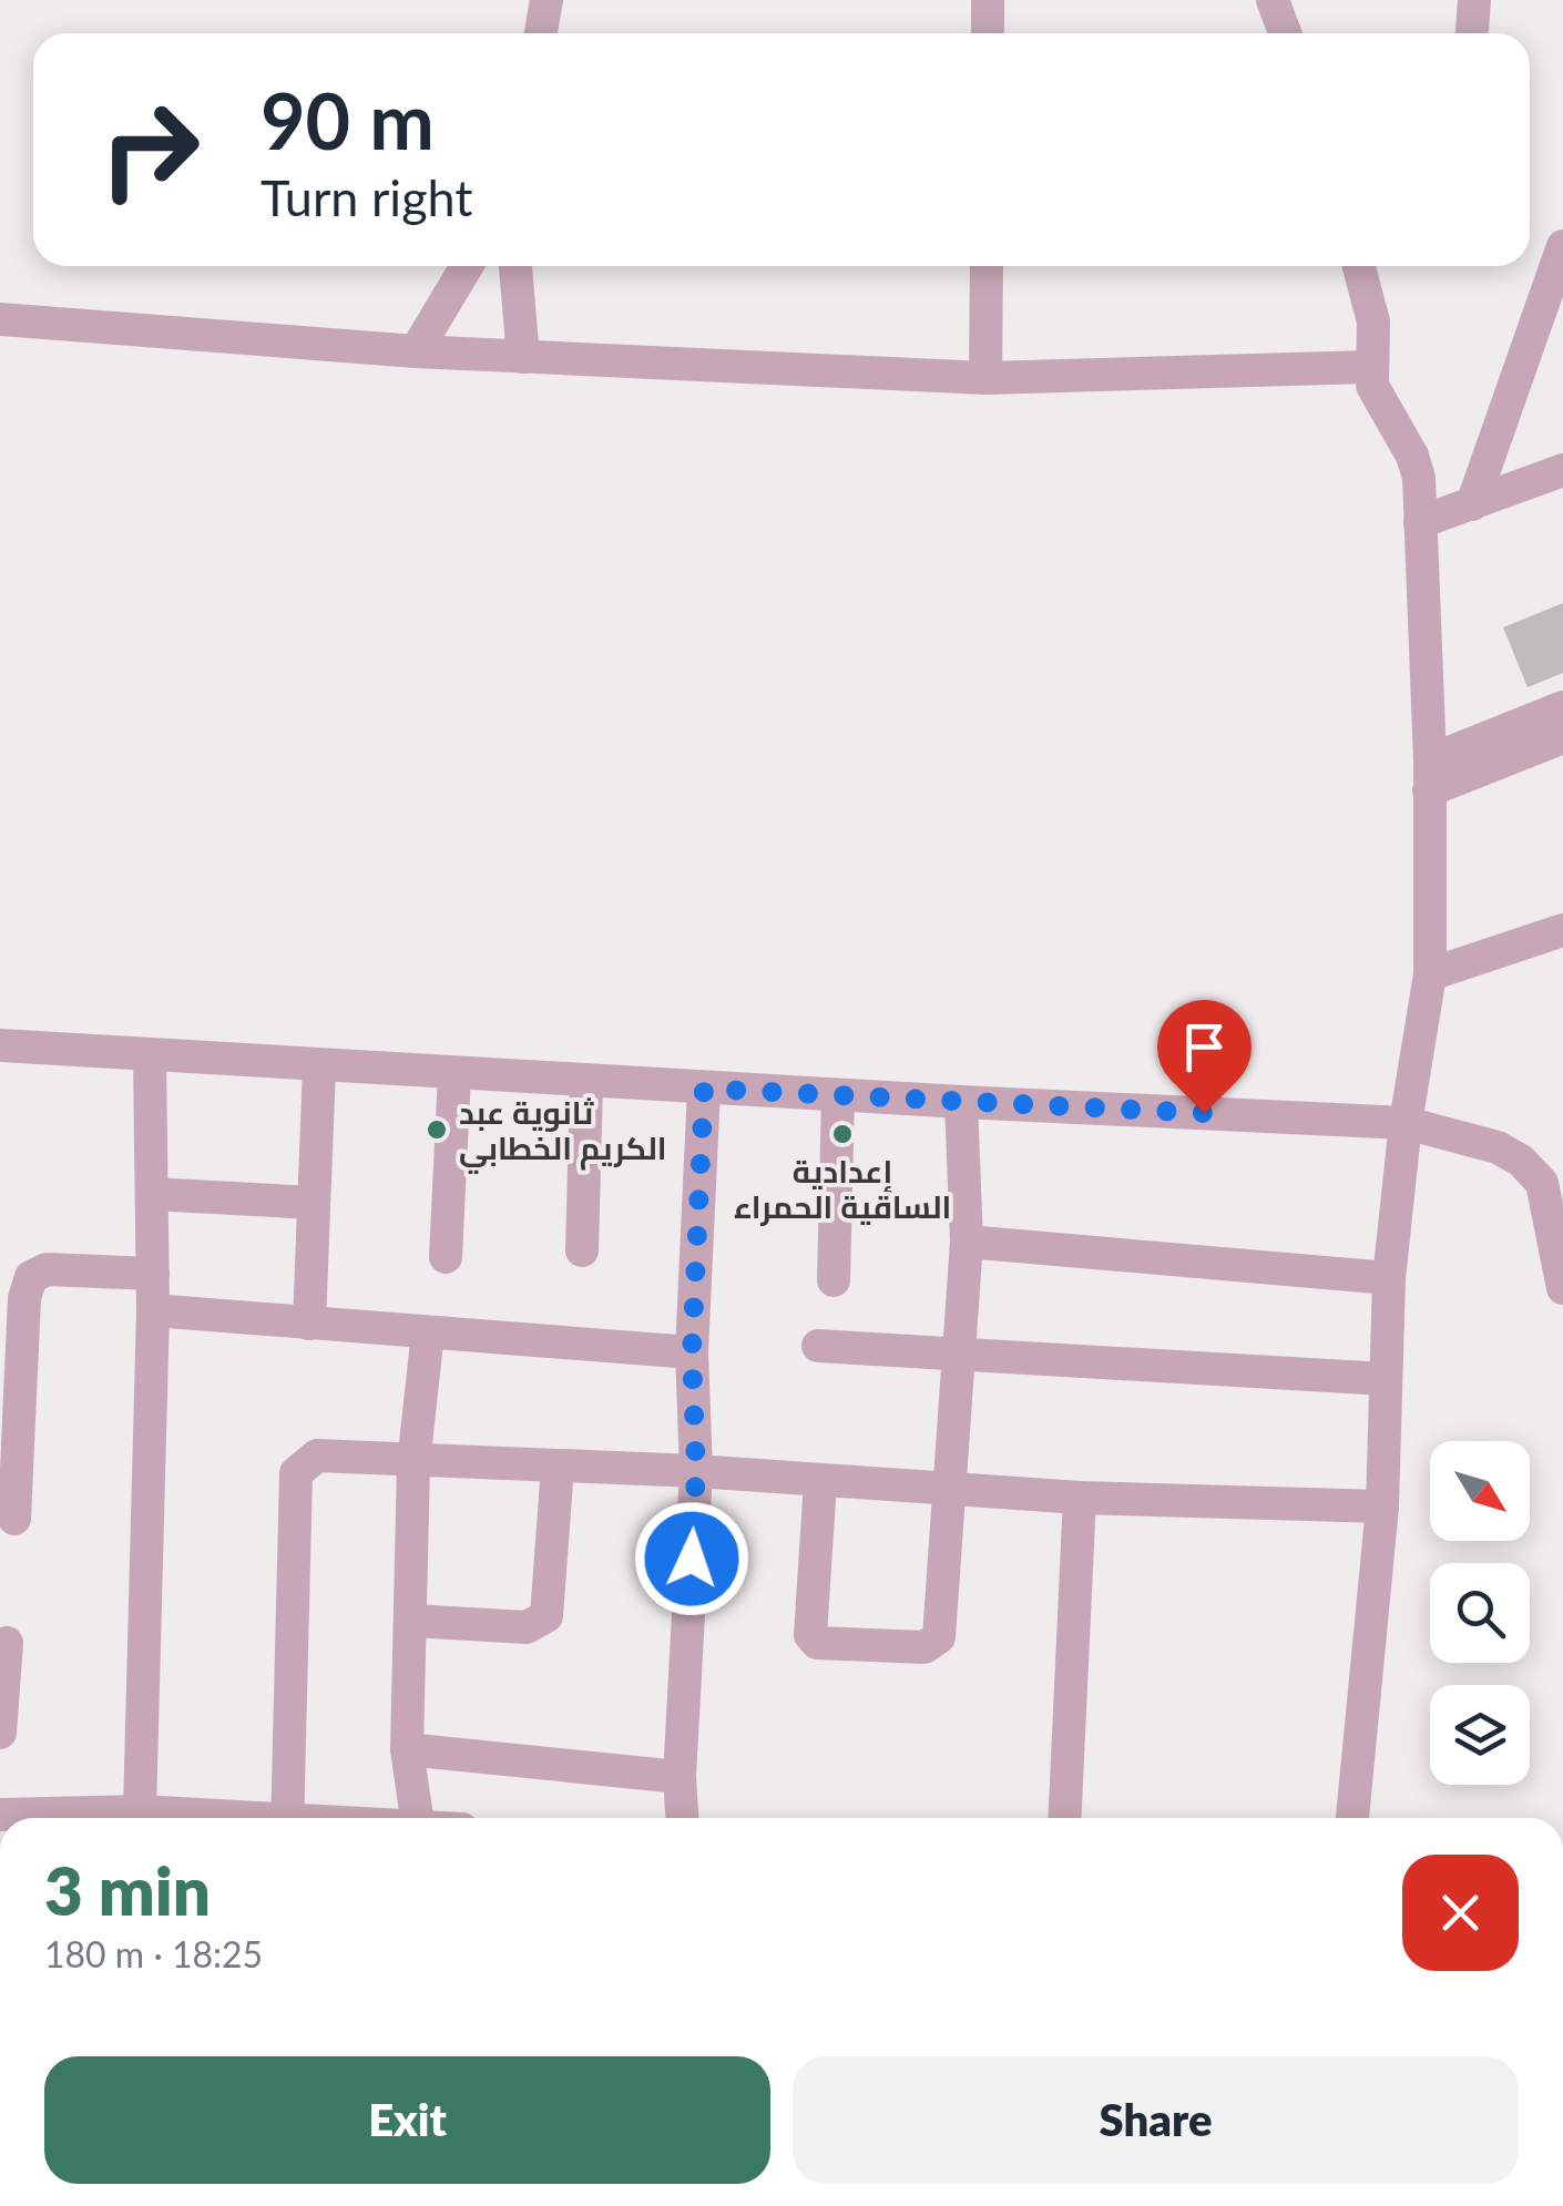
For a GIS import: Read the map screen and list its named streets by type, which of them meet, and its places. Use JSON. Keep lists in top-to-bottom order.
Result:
{
  "places": ["ثانوية عبد الكريم الخطابي", "إعدادية الساقية الحمراء"],
  "north": "bottom right",
  "page": {
    "turn": ["90 m", "Turn right"],
    "heading": ["3 min", "180 m · 18:25"],
    "buttons": ["Exit", "Share"]
  }
}
